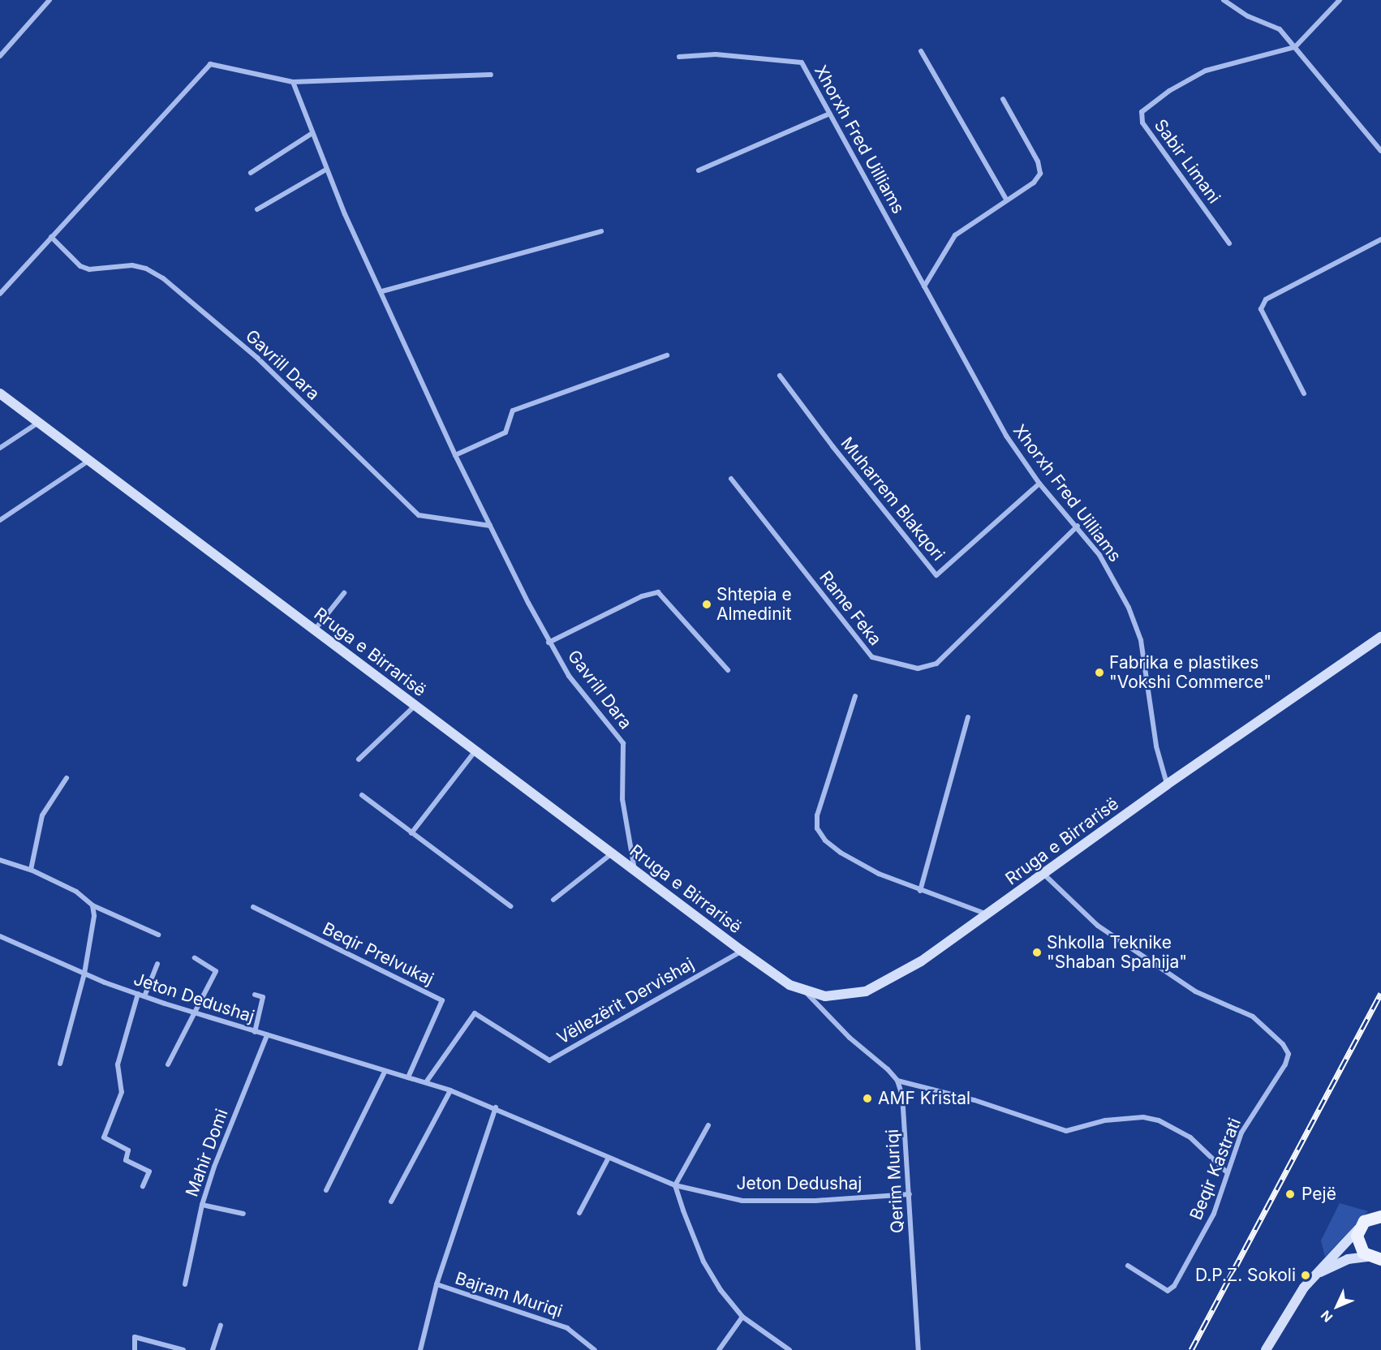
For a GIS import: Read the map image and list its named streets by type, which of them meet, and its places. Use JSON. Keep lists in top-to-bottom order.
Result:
{
  "streets": {
    "street": [
      "Xhorxh Fred Uilliams",
      "Sabir Limani",
      "Gavrill Dara",
      "Muharrem Blakqori",
      "Rame Feka",
      "Rruga e Birrarisë",
      "Beqir Prelvukaj",
      "Jeton Dedushaj",
      "Vëllezërit Dervishaj",
      "Mahir Domi",
      "Beqir Kastrati",
      "Qerim Muriqi",
      "Bajram Muriqi"
    ]
  },
  "crossings": [
    ["Xhorxh Fred Uilliams", "Muharrem Blakqori"],
    ["Xhorxh Fred Uilliams", "Rame Feka"],
    ["Xhorxh Fred Uilliams", "Rruga e Birrarisë"],
    ["Gavrill Dara", "Rruga e Birrarisë"],
    ["Rruga e Birrarisë", "Vëllezërit Dervishaj"],
    ["Rruga e Birrarisë", "Beqir Kastrati"],
    ["Beqir Prelvukaj", "Jeton Dedushaj"],
    ["Jeton Dedushaj", "Vëllezërit Dervishaj"],
    ["Jeton Dedushaj", "Mahir Domi"],
    ["Jeton Dedushaj", "Qerim Muriqi"],
    ["Jeton Dedushaj", "Bajram Muriqi"]
  ],
  "places": [
    "Shtepia e Almedinit",
    "Fabrika e plastikes \"Vokshi Commerce\"",
    "Shkolla Teknike \"Shaban Spahija\"",
    "AMF Kristal",
    "Pejë",
    "D.P.Z. Sokoli"
  ],
  "north": "bottom left"
}
